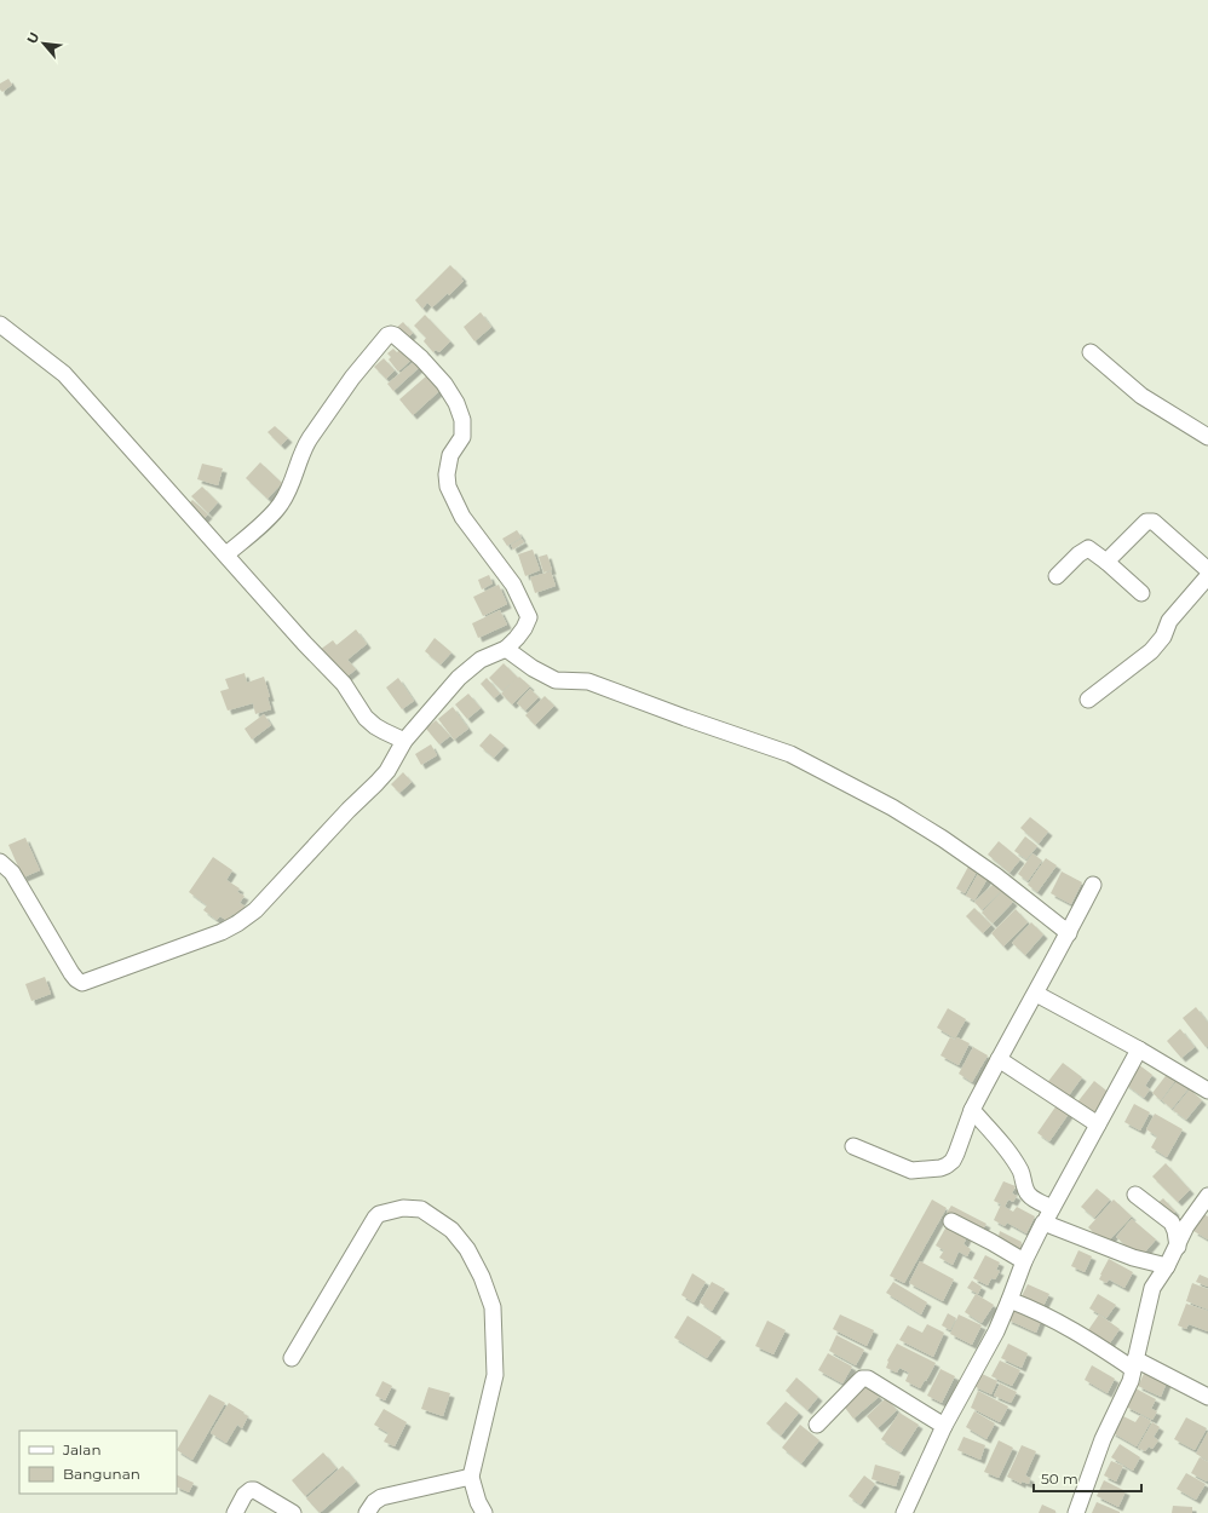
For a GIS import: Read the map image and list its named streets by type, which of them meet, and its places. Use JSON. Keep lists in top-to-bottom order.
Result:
{
  "legend": ["Jalan", "Bangunan"],
  "scale_bar": "50 m",
  "north": "top left"
}
